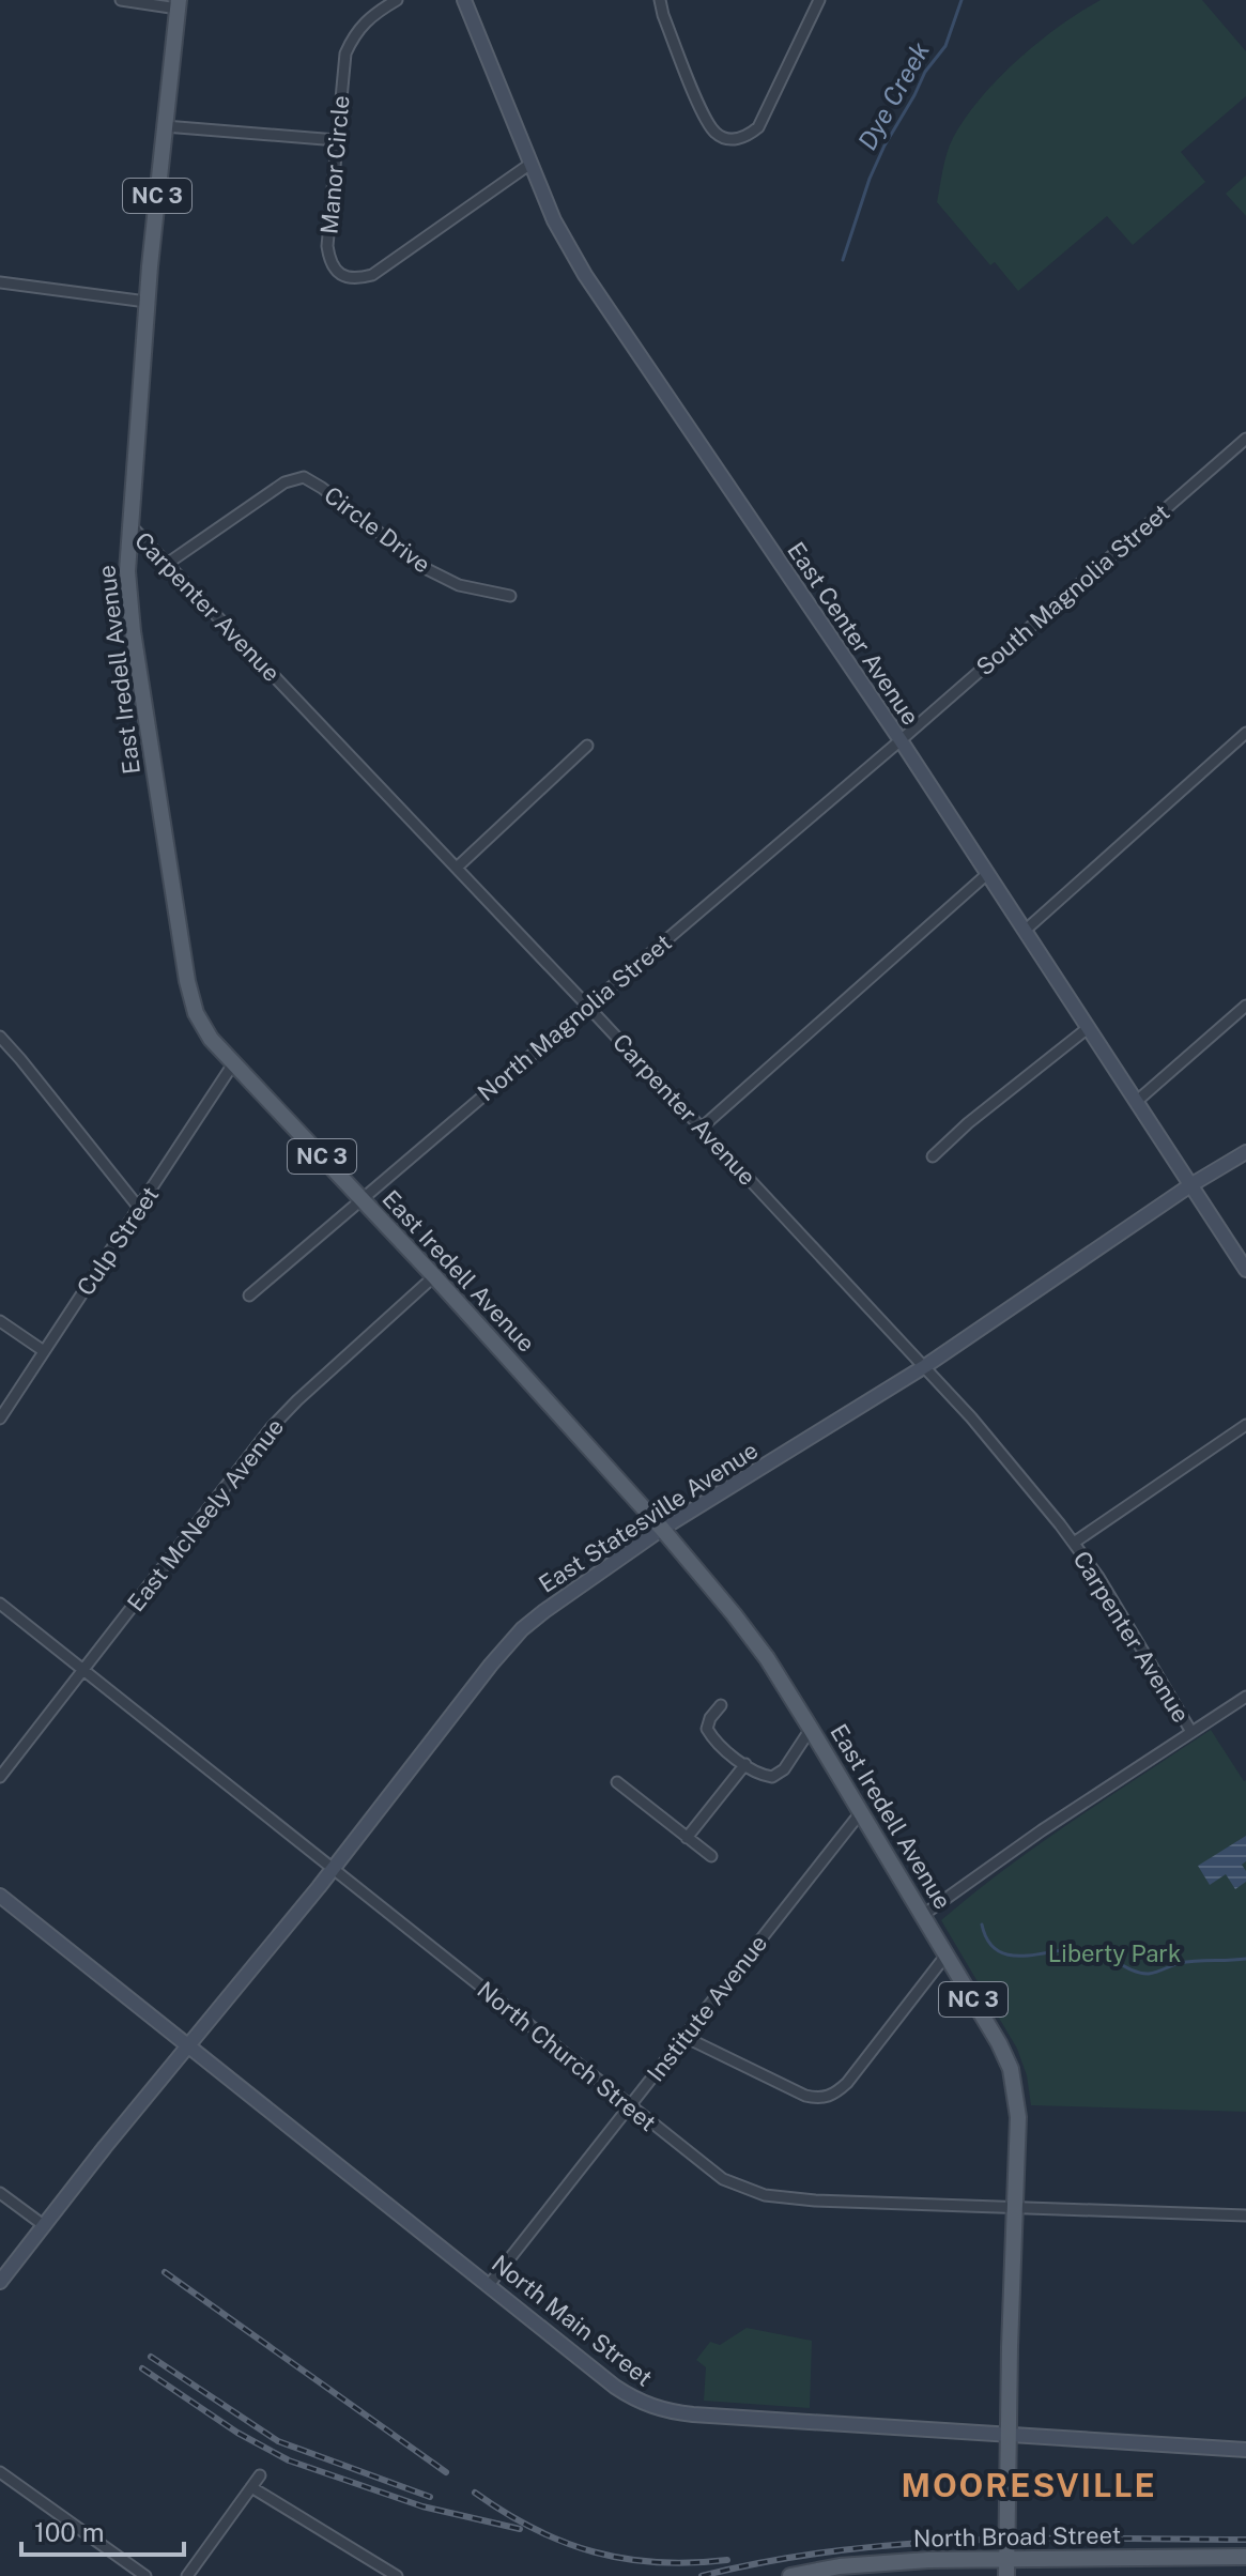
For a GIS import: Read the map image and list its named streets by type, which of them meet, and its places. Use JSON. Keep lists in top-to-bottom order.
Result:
{
  "streets": {
    "main road": ["NC 3", "East Iredell Avenue", "North Broad Street"],
    "street": [
      "Manor Circle",
      "Circle Drive",
      "South Magnolia Street",
      "Carpenter Avenue",
      "East Center Avenue",
      "North Magnolia Street",
      "Culp Street",
      "East McNeely Avenue",
      "East Statesville Avenue",
      "Institute Avenue",
      "North Church Street",
      "North Main Street"
    ]
  },
  "crossings": [
    ["Manor Circle", "East Center Avenue"],
    ["NC 3", "East Iredell Avenue"],
    ["NC 3", "North Main Street"],
    ["NC 3", "North Broad Street"],
    ["Circle Drive", "Carpenter Avenue"],
    ["South Magnolia Street", "East Center Avenue"],
    ["South Magnolia Street", "North Magnolia Street"],
    ["Carpenter Avenue", "East Iredell Avenue"],
    ["Carpenter Avenue", "North Magnolia Street"],
    ["Carpenter Avenue", "East Statesville Avenue"],
    ["East Center Avenue", "North Magnolia Street"],
    ["East Center Avenue", "East Statesville Avenue"],
    ["East Iredell Avenue", "North Magnolia Street"],
    ["East Iredell Avenue", "Culp Street"],
    ["East Iredell Avenue", "East McNeely Avenue"],
    ["East Iredell Avenue", "East Statesville Avenue"],
    ["East Iredell Avenue", "Institute Avenue"],
    ["East Iredell Avenue", "North Church Street"],
    ["East Iredell Avenue", "North Main Street"],
    ["East McNeely Avenue", "North Church Street"],
    ["East Statesville Avenue", "North Church Street"],
    ["East Statesville Avenue", "North Main Street"],
    ["Institute Avenue", "North Church Street"],
    ["Institute Avenue", "North Main Street"]
  ],
  "districts": ["MOORESVILLE"],
  "water": ["Dye Creek"],
  "parks": ["Liberty Park"],
  "scale_bar": "100 m"
}
